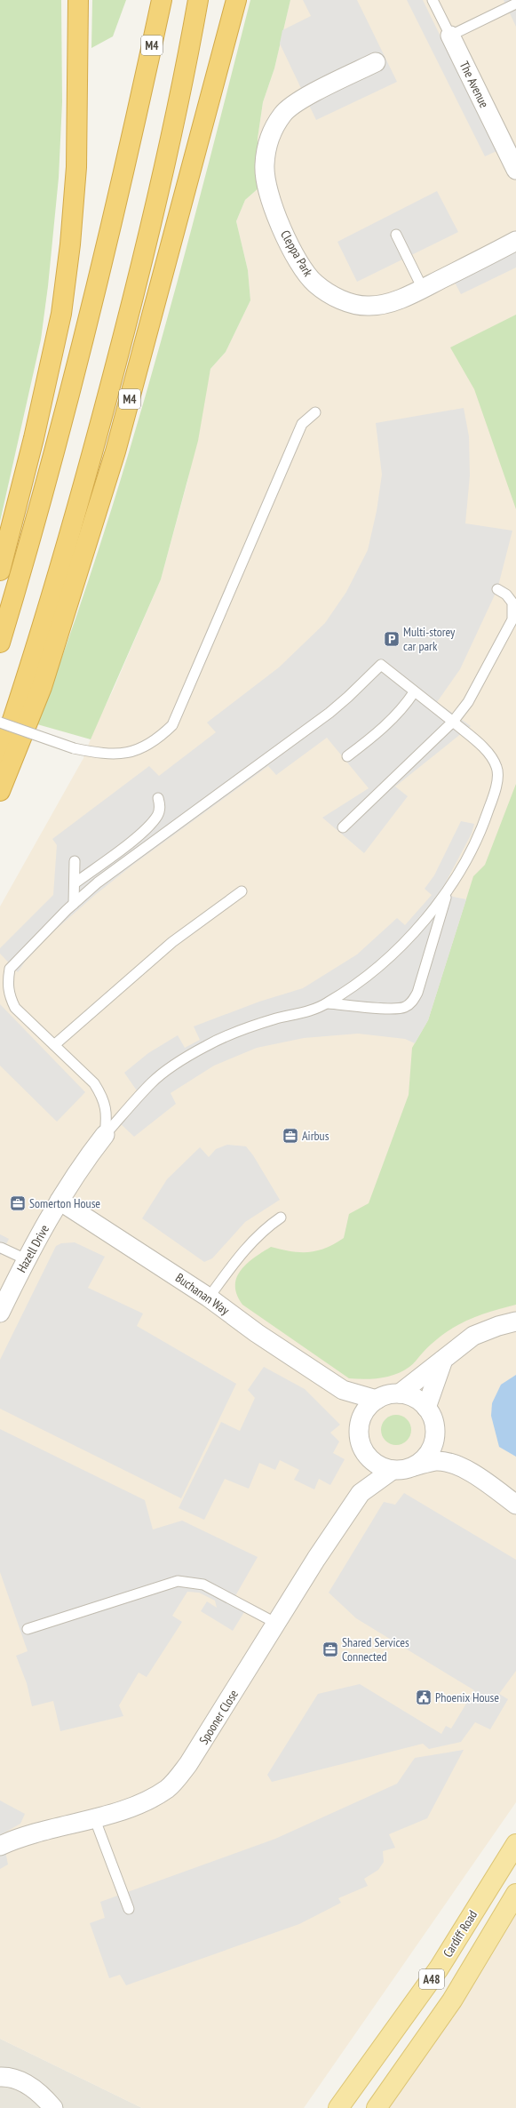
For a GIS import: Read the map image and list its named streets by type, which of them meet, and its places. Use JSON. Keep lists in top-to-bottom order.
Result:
{
  "streets": {
    "highway": ["M4"],
    "main road": ["Cardiff Road", "A48"],
    "street": [
      "The Avenue",
      "Cleppa Park",
      "Hazell Drive",
      "Buchanan Way",
      "Spooner Close"
    ]
  },
  "crossings": [
    ["Hazell Drive", "Buchanan Way"],
    ["Buchanan Way", "Spooner Close"]
  ],
  "places": {
    "parking": ["Multi-storey car park"],
    "office": ["Airbus", "Somerton House", "Shared Services Connected"],
    "public building": ["Phoenix House"]
  }
}
